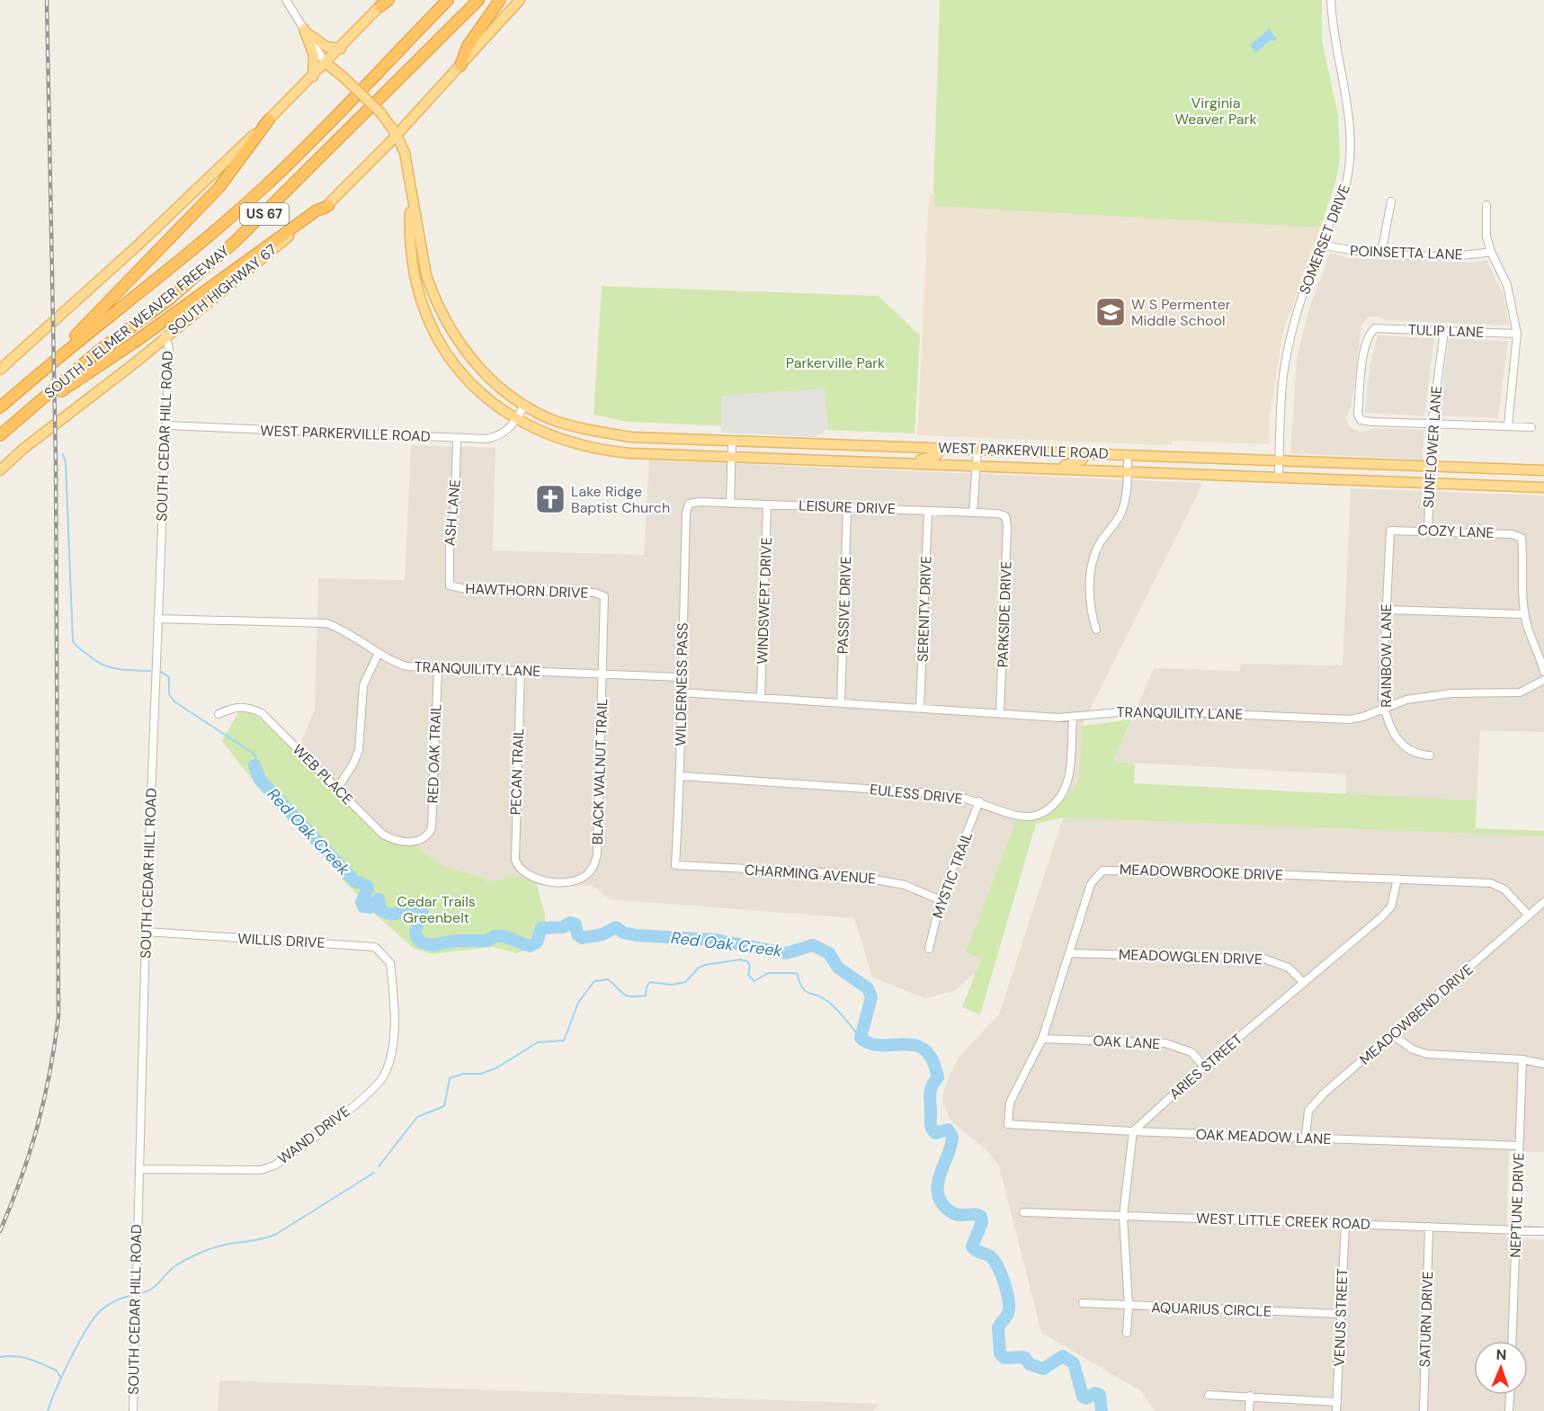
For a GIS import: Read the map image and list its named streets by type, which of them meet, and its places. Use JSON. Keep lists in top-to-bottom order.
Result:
{
  "streets": {
    "highway": ["US 67", "SOUTH J ELMER WEAVER FREEWAY"],
    "main road": ["SOUTH HIGHWAY 67", "WEST PARKERVILLE ROAD"],
    "street": [
      "SOMERSET DRIVE",
      "POINSETTA LANE",
      "TULIP LANE",
      "SOUTH CEDAR HILL ROAD",
      "SUNFLOWER LANE",
      "LEISURE DRIVE",
      "ASH LANE",
      "COZY LANE",
      "HAWTHORN DRIVE",
      "WINDSWEPT DRIVE",
      "PASSIVE DRIVE",
      "SERENITY DRIVE",
      "PARKSIDE DRIVE",
      "RAINBOW LANE",
      "TRANQUILITY LANE",
      "WILDERNESS PASS",
      "RED OAK TRAIL",
      "PECAN TRAIL",
      "BLACK WALNUT TRAIL",
      "WEB PLACE",
      "EULESS DRIVE",
      "MEADOWBROOKE DRIVE",
      "CHARMING AVENUE",
      "MYSTIC TRAIL",
      "WILLIS DRIVE",
      "MEADOWGLEN DRIVE",
      "MEADOWBEND DRIVE",
      "OAK LANE",
      "ARIES STREET",
      "WAND DRIVE",
      "OAK MEADOW LANE",
      "NEPTUNE DRIVE",
      "WEST LITTLE CREEK ROAD",
      "AQUARIUS CIRCLE",
      "VENUS STREET",
      "SATURN DRIVE"
    ]
  },
  "crossings": [
    ["SOMERSET DRIVE", "POINSETTA LANE"],
    ["SOMERSET DRIVE", "WEST PARKERVILLE ROAD"],
    ["SOUTH HIGHWAY 67", "SOUTH CEDAR HILL ROAD"],
    ["TULIP LANE", "SUNFLOWER LANE"],
    ["WEST PARKERVILLE ROAD", "SOUTH CEDAR HILL ROAD"],
    ["WEST PARKERVILLE ROAD", "SUNFLOWER LANE"],
    ["WEST PARKERVILLE ROAD", "ASH LANE"],
    ["SOUTH CEDAR HILL ROAD", "TRANQUILITY LANE"],
    ["SOUTH CEDAR HILL ROAD", "WILLIS DRIVE"],
    ["SOUTH CEDAR HILL ROAD", "WAND DRIVE"],
    ["SUNFLOWER LANE", "COZY LANE"],
    ["LEISURE DRIVE", "WINDSWEPT DRIVE"],
    ["LEISURE DRIVE", "PASSIVE DRIVE"],
    ["LEISURE DRIVE", "SERENITY DRIVE"],
    ["LEISURE DRIVE", "PARKSIDE DRIVE"],
    ["LEISURE DRIVE", "WILDERNESS PASS"],
    ["ASH LANE", "HAWTHORN DRIVE"],
    ["COZY LANE", "RAINBOW LANE"],
    ["HAWTHORN DRIVE", "BLACK WALNUT TRAIL"],
    ["WINDSWEPT DRIVE", "TRANQUILITY LANE"],
    ["PASSIVE DRIVE", "TRANQUILITY LANE"],
    ["SERENITY DRIVE", "TRANQUILITY LANE"],
    ["PARKSIDE DRIVE", "TRANQUILITY LANE"],
    ["RAINBOW LANE", "TRANQUILITY LANE"],
    ["TRANQUILITY LANE", "WILDERNESS PASS"],
    ["TRANQUILITY LANE", "RED OAK TRAIL"],
    ["TRANQUILITY LANE", "PECAN TRAIL"],
    ["TRANQUILITY LANE", "BLACK WALNUT TRAIL"],
    ["TRANQUILITY LANE", "EULESS DRIVE"],
    ["WILDERNESS PASS", "EULESS DRIVE"],
    ["WILDERNESS PASS", "CHARMING AVENUE"],
    ["RED OAK TRAIL", "WEB PLACE"],
    ["PECAN TRAIL", "BLACK WALNUT TRAIL"],
    ["EULESS DRIVE", "MYSTIC TRAIL"],
    ["MEADOWBROOKE DRIVE", "MEADOWGLEN DRIVE"],
    ["MEADOWBROOKE DRIVE", "MEADOWBEND DRIVE"],
    ["MEADOWBROOKE DRIVE", "OAK LANE"],
    ["MEADOWBROOKE DRIVE", "ARIES STREET"],
    ["MEADOWBROOKE DRIVE", "OAK MEADOW LANE"],
    ["CHARMING AVENUE", "MYSTIC TRAIL"],
    ["WILLIS DRIVE", "WAND DRIVE"],
    ["MEADOWGLEN DRIVE", "ARIES STREET"],
    ["MEADOWBEND DRIVE", "OAK MEADOW LANE"],
    ["OAK LANE", "ARIES STREET"],
    ["ARIES STREET", "OAK MEADOW LANE"],
    ["OAK MEADOW LANE", "NEPTUNE DRIVE"],
    ["NEPTUNE DRIVE", "WEST LITTLE CREEK ROAD"],
    ["WEST LITTLE CREEK ROAD", "VENUS STREET"],
    ["WEST LITTLE CREEK ROAD", "SATURN DRIVE"],
    ["AQUARIUS CIRCLE", "VENUS STREET"]
  ],
  "water": ["Red Oak Creek"],
  "parks": ["Virginia Weaver Park", "Parkerville Park", "Cedar Trails Greenbelt"],
  "places": {
    "school or university": ["W S Permenter Middle School"],
    "church": ["Lake Ridge Baptist Church"]
  },
  "north": "top"
}
